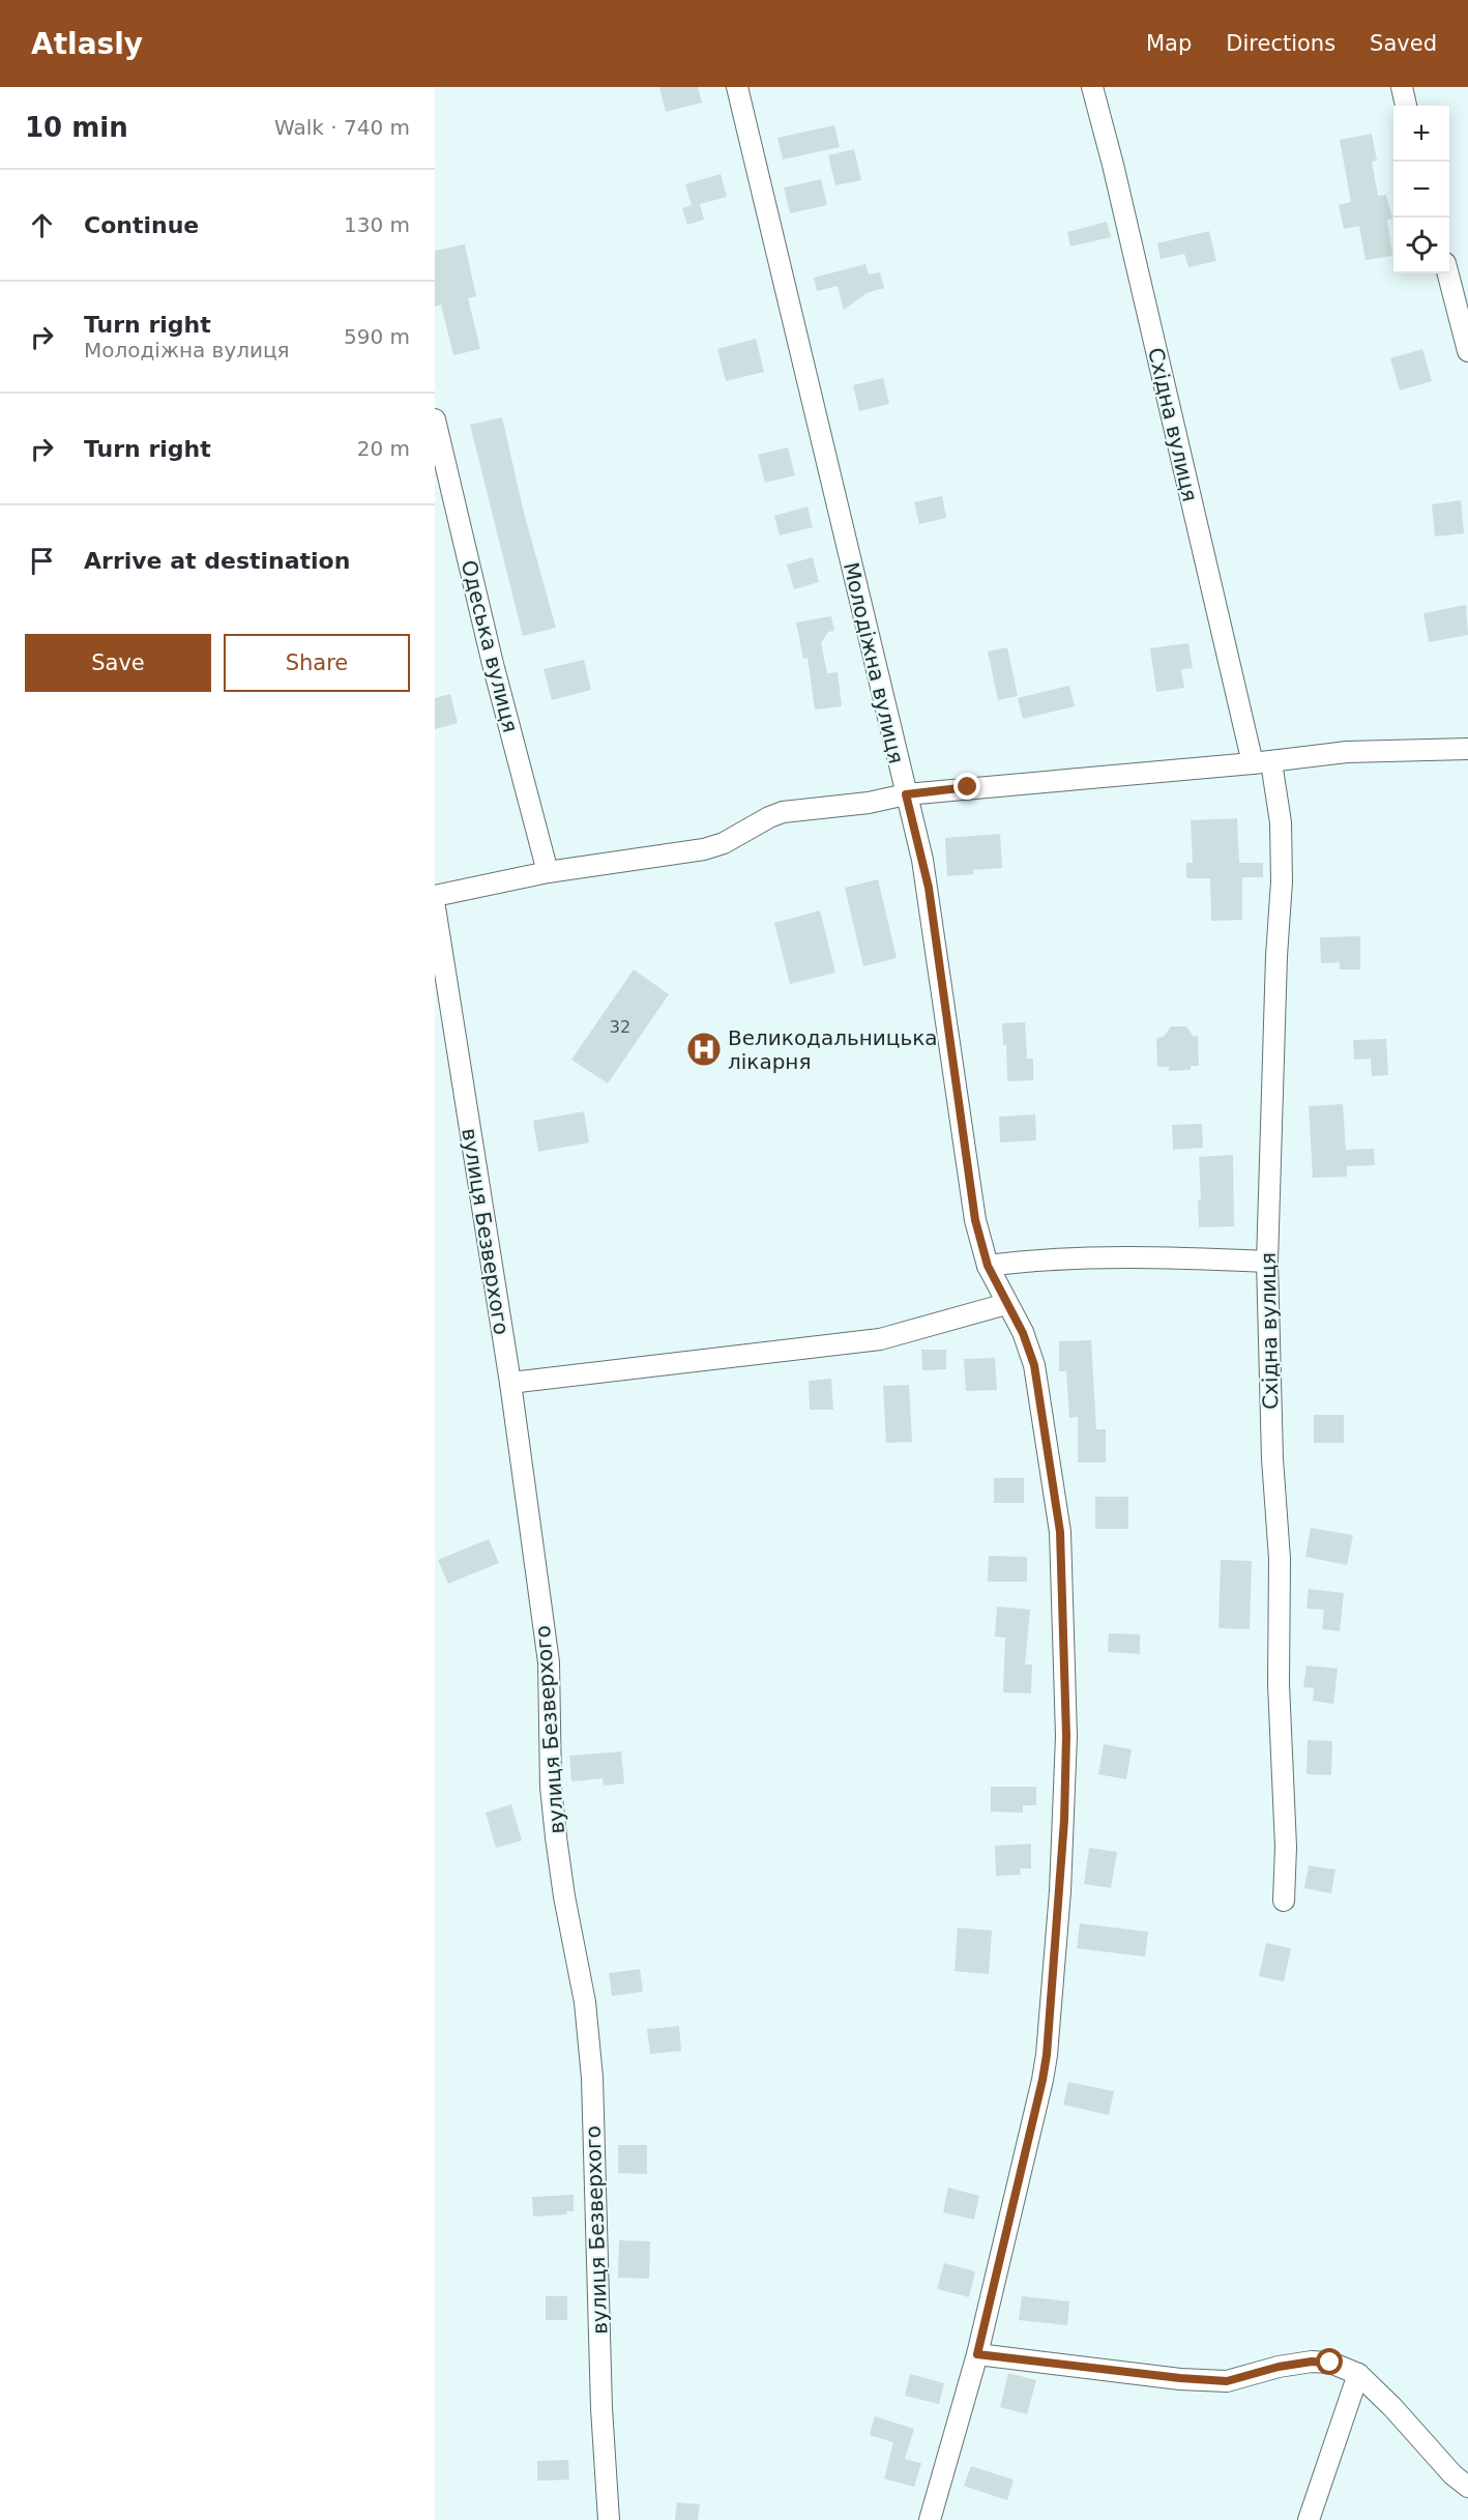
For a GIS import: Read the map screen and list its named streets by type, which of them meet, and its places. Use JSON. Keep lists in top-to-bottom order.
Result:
{
  "streets": {
    "street": [
      "Східна вулиця",
      "Одеська вулиця",
      "Молодіжна вулиця",
      "вулиця Безверхого"
    ]
  },
  "places": {
    "hospital": ["Великодальницька лікарня"]
  },
  "house_numbers": ["32"],
  "page": {
    "header": "Atlasly",
    "nav": ["Map", "Directions", "Saved"],
    "heading": ["10 min", "Walk · 740 m"],
    "map_buttons": ["+", "−"],
    "list": [
      ["Continue", "130 m"],
      ["Turn right", "Молодіжна вулиця", "590 m"],
      ["Turn right", "20 m"],
      "Arrive at destination"
    ],
    "buttons": ["Save", "Share"]
  }
}
